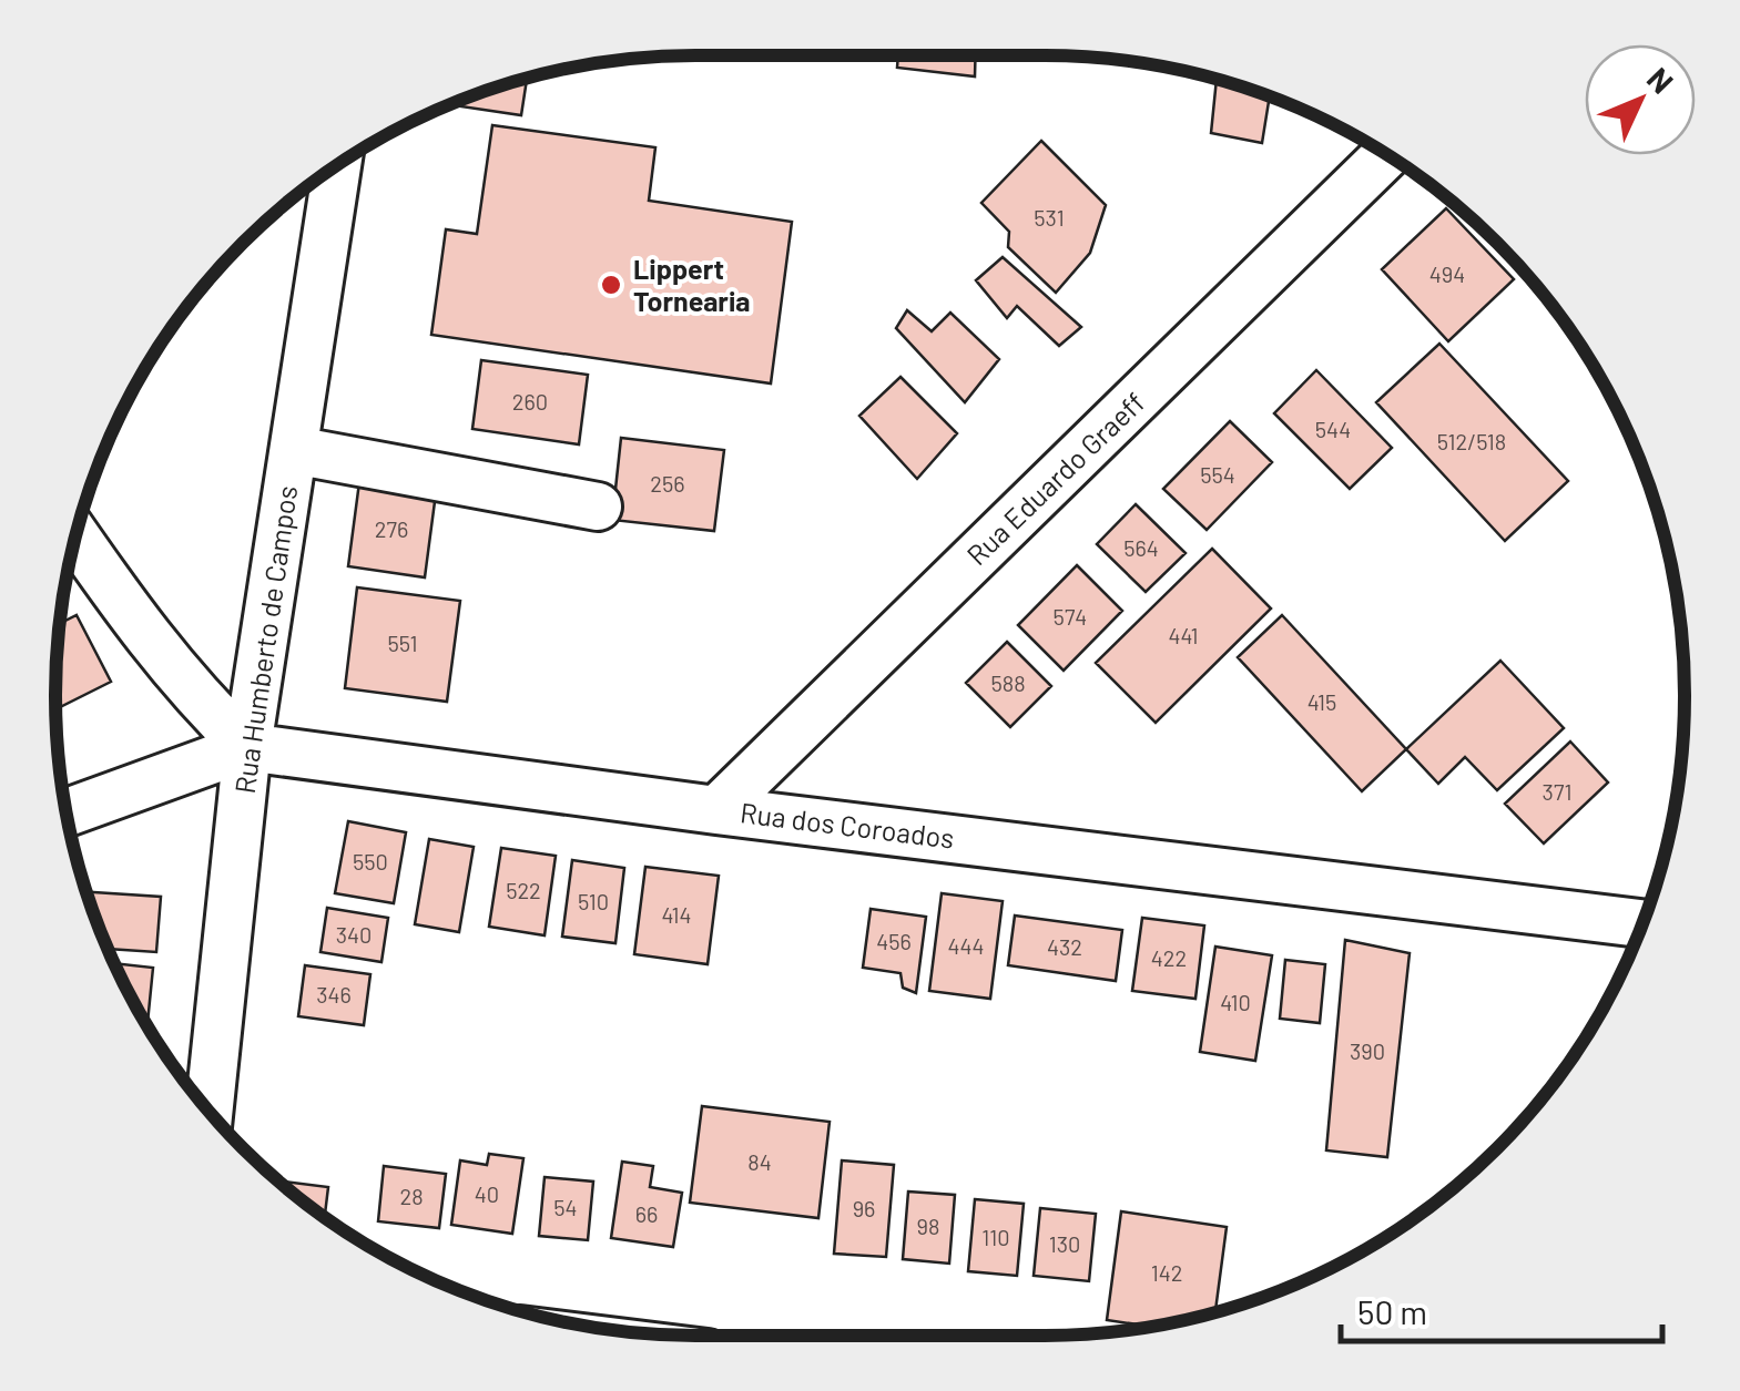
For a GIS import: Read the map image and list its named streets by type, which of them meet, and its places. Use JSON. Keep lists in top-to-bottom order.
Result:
{
  "streets": {
    "street": ["Rua Eduardo Graeff", "Rua Humberto de Campos", "Rua dos Coroados"]
  },
  "crossings": [
    ["Rua Eduardo Graeff", "Rua dos Coroados"],
    ["Rua Humberto de Campos", "Rua dos Coroados"]
  ],
  "places": ["Lippert Tornearia"],
  "house_numbers": [
    "531",
    "494",
    "260",
    "544",
    "512/518",
    "554",
    "256",
    "276",
    "564",
    "574",
    "441",
    "551",
    "588",
    "415",
    "371",
    "550",
    "522",
    "510",
    "414",
    "340",
    "456",
    "444",
    "432",
    "422",
    "346",
    "410",
    "390",
    "84",
    "40",
    "28",
    "54",
    "96",
    "66",
    "98",
    "110",
    "130",
    "142"
  ],
  "scale_bar": "50 m",
  "north": "top right"
}
